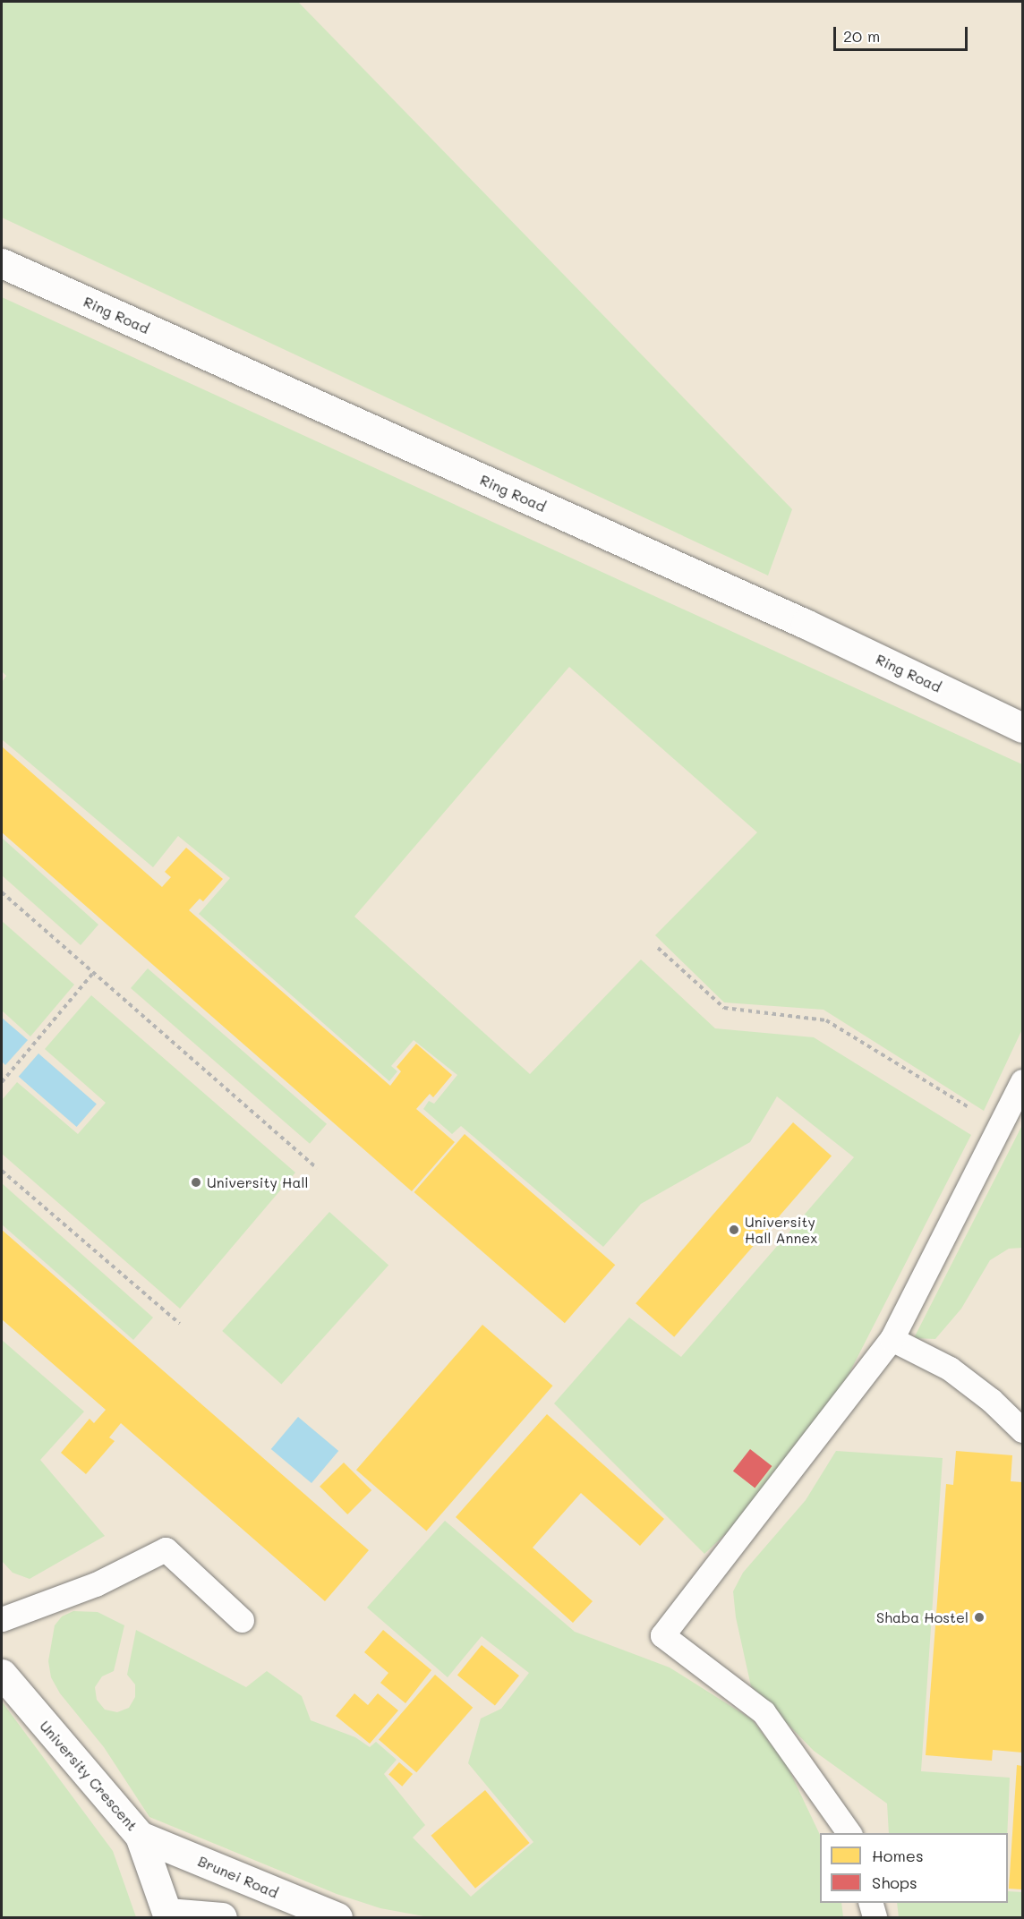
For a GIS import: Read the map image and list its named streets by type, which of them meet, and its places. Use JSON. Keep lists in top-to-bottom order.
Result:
{
  "streets": {
    "street": ["Ring Road", "University Crescent", "Brunei Road"]
  },
  "crossings": [
    ["University Crescent", "Brunei Road"]
  ],
  "places": ["University Hall", "University Hall Annex", "Shaba Hostel"],
  "legend": ["Homes", "Shops"],
  "scale_bar": "20 m"
}
